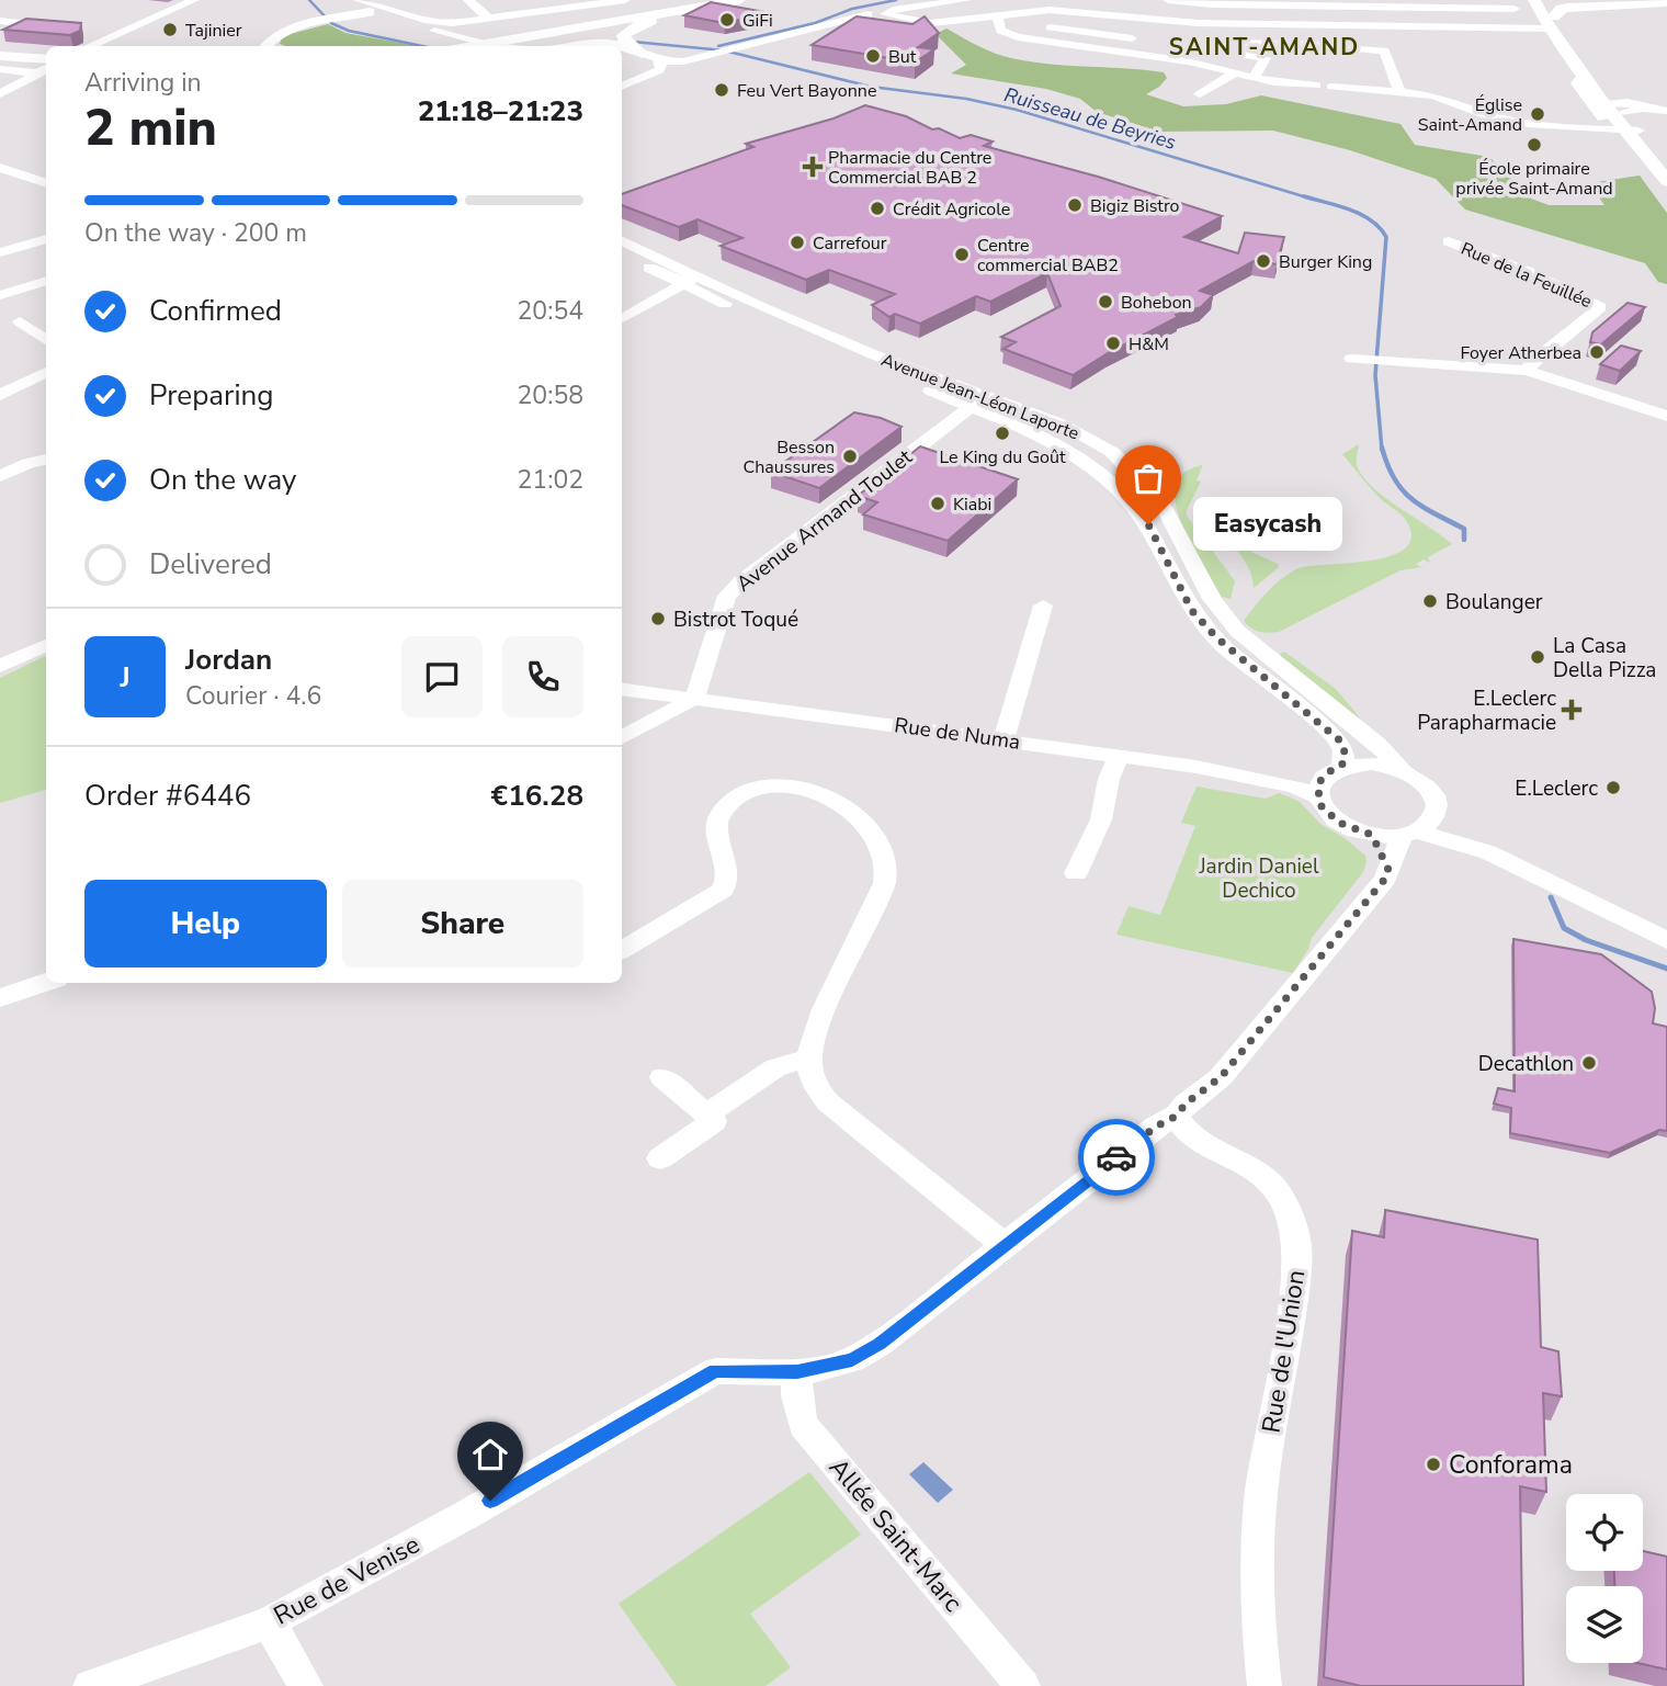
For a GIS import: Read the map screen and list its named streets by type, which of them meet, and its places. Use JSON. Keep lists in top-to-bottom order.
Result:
{
  "streets": {
    "street": [
      "Rue de la Feuillée",
      "Avenue Jean-Léon Laporte",
      "Avenue Armand Toulet",
      "Rue de Numa",
      "Rue de l'Union",
      "Allée Saint-Marc",
      "Rue de Venise"
    ]
  },
  "crossings": [
    ["Avenue Jean-Léon Laporte", "Avenue Armand Toulet"],
    ["Avenue Jean-Léon Laporte", "Rue de Numa"],
    ["Avenue Armand Toulet", "Rue de Numa"],
    ["Rue de l'Union", "Rue de Venise"],
    ["Allée Saint-Marc", "Rue de Venise"]
  ],
  "districts": ["SAINT-AMAND"],
  "water": ["Ruisseau de Beyries"],
  "parks": ["Jardin Daniel Dechico"],
  "places": {
    "other": [
      "GiFi",
      "Tajinier",
      "But",
      "Feu Vert Bayonne",
      "Église Saint-Amand",
      "École primaire privée Saint-Amand",
      "Bigiz Bistro",
      "Crédit Agricole",
      "Carrefour",
      "Centre commercial BAB2",
      "Burger King",
      "Bohebon",
      "H&M",
      "Foyer Atherbea",
      "Le King du Goût",
      "Besson Chaussures",
      "Kiabi",
      "Easycash",
      "Boulanger",
      "Bistrot Toqué",
      "La Casa Della Pizza",
      "E.Leclerc",
      "Decathlon",
      "Conforama"
    ],
    "health": ["Pharmacie du Centre Commercial BAB 2", "E.Leclerc Parapharmacie"]
  },
  "page": {
    "heading": ["2 min", "Arriving in", "21:18–21:23"],
    "panel": [
      "Jordan",
      "Courier · 4.6",
      "Order #6446",
      "€16.28"
    ],
    "bar": "On the way · 200 m",
    "list": [
      ["Confirmed", "20:54"],
      ["Preparing", "20:58"],
      ["On the way", "21:02"],
      "Delivered"
    ],
    "bubble": "Easycash",
    "round": "J",
    "buttons": ["Help", "Share"]
  }
}
